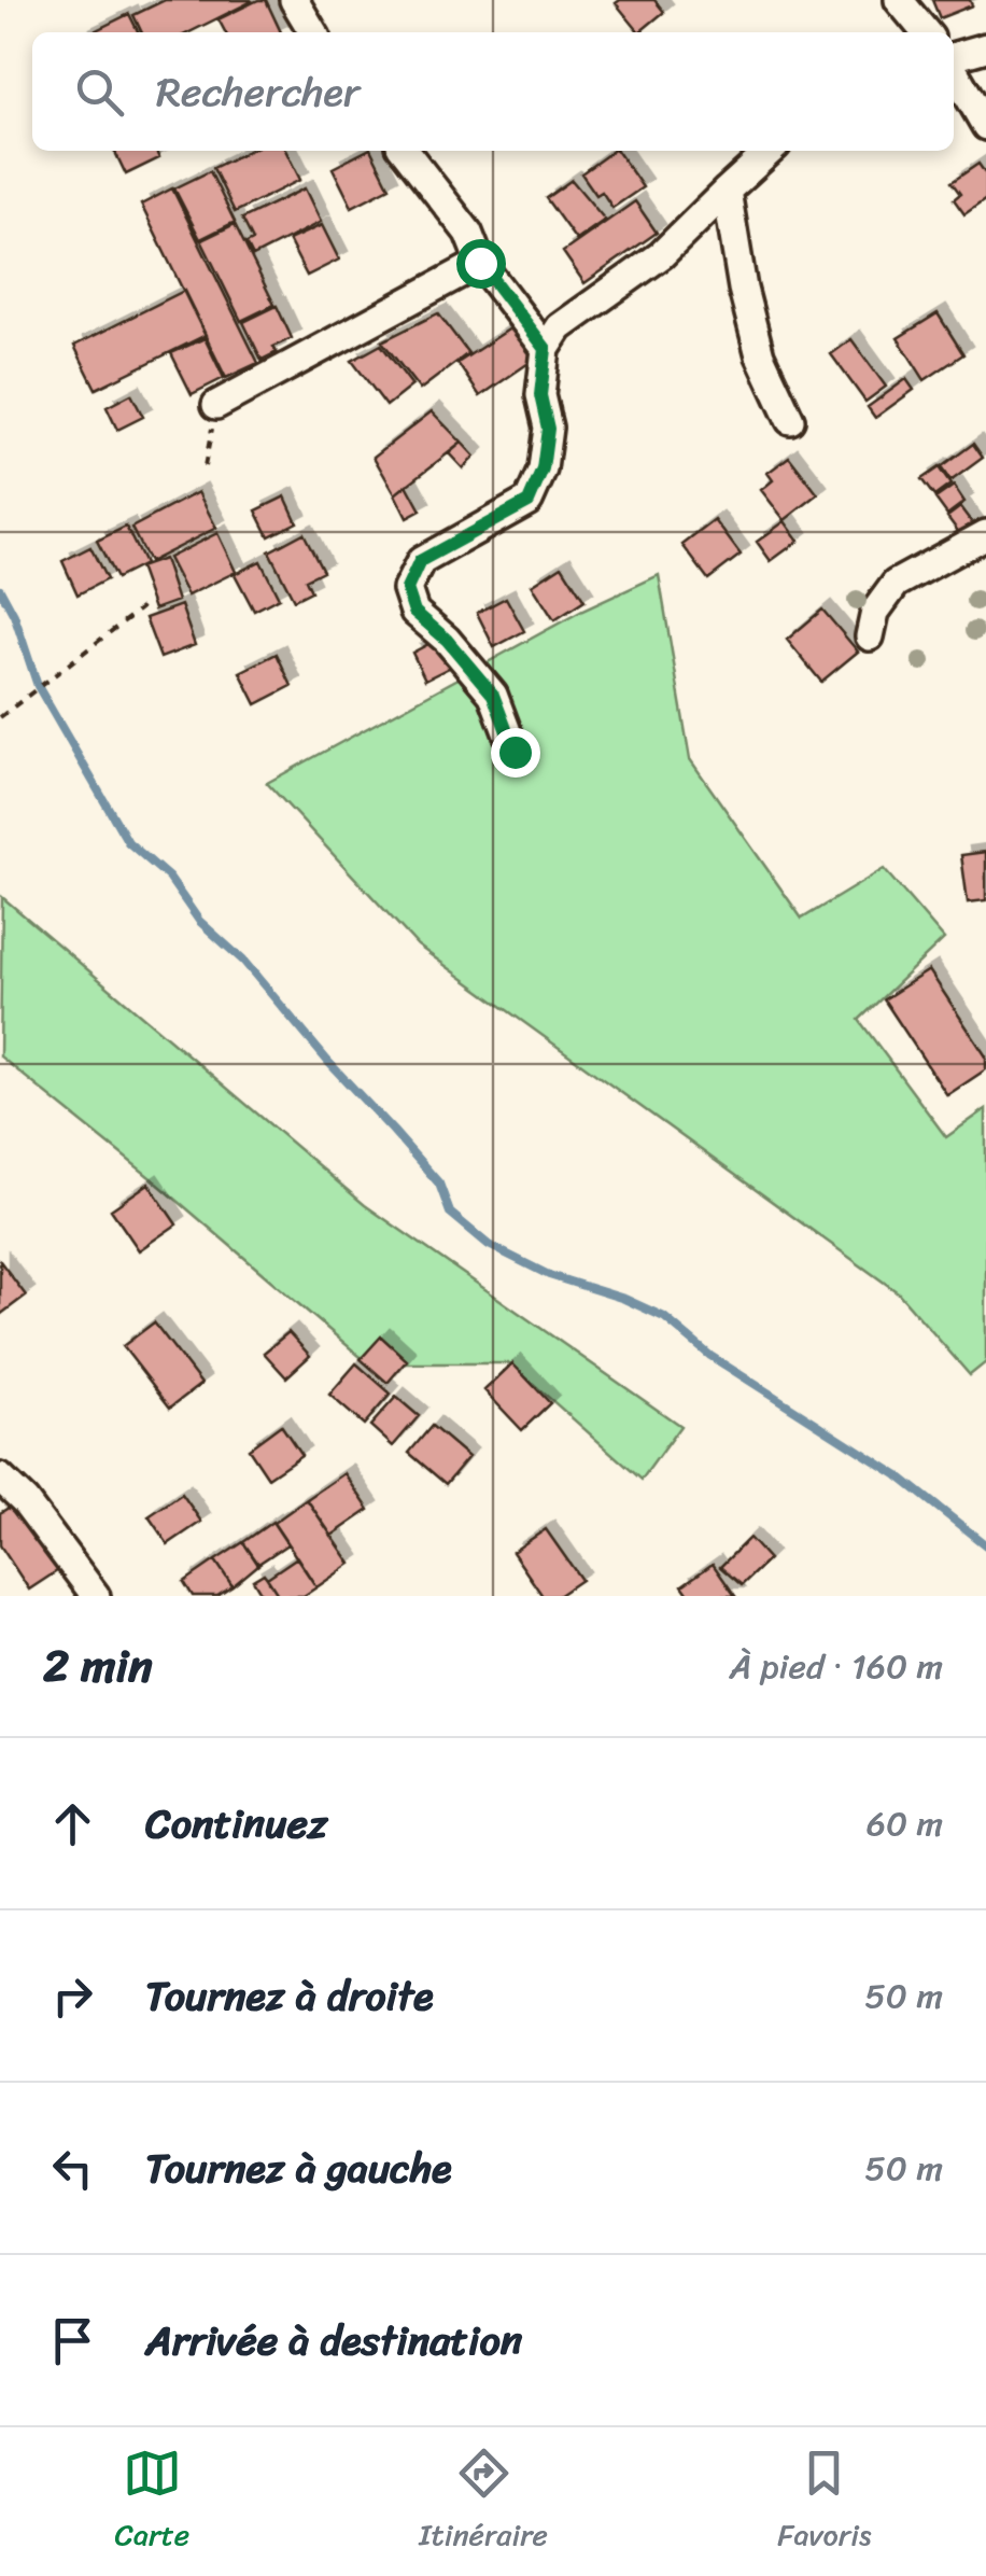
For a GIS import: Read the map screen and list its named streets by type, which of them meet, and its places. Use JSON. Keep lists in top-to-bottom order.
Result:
{
  "page": {
    "search": "Rechercher",
    "heading": ["2 min", "À pied · 160 m"],
    "list": [
      ["Continuez", "60 m"],
      ["Tournez à droite", "50 m"],
      ["Tournez à gauche", "50 m"],
      "Arrivée à destination"
    ],
    "nav": ["Carte", "Itinéraire", "Favoris"]
  }
}
